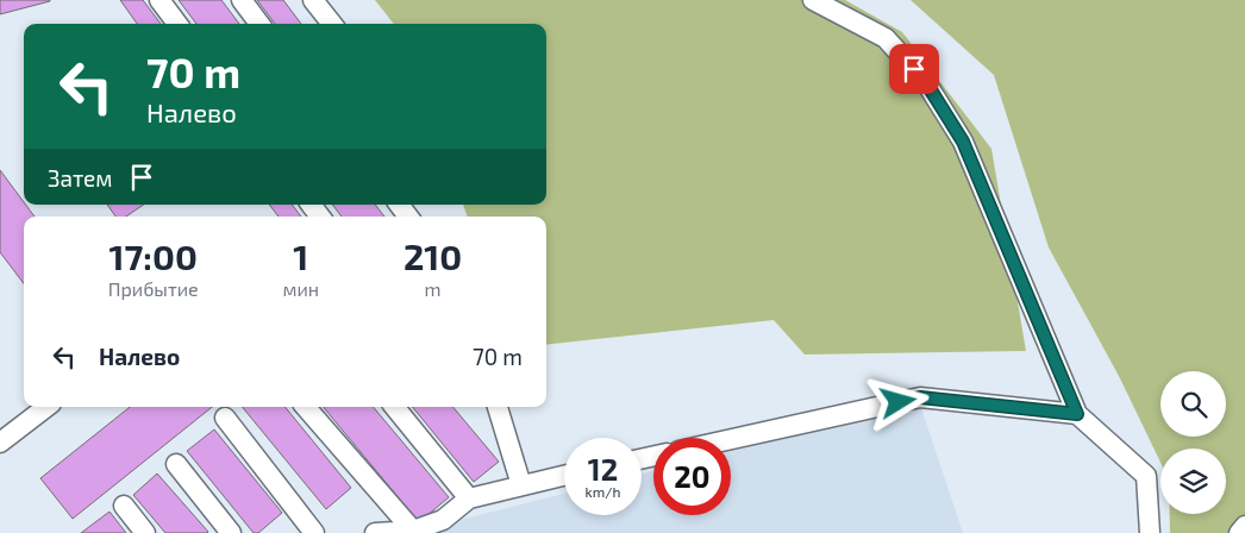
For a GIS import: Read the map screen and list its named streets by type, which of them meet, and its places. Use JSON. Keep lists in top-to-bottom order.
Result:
{
  "page": {
    "turn": ["70 m", "Налево"],
    "then": "Затем",
    "eta": [
      "17:00",
      "Прибытие",
      "1",
      "мин",
      "210",
      "m"
    ],
    "list": [
      {
        "name": "Налево",
        "value": "70 m"
      }
    ],
    "speed": "12 km/h",
    "limit": "20"
  }
}
